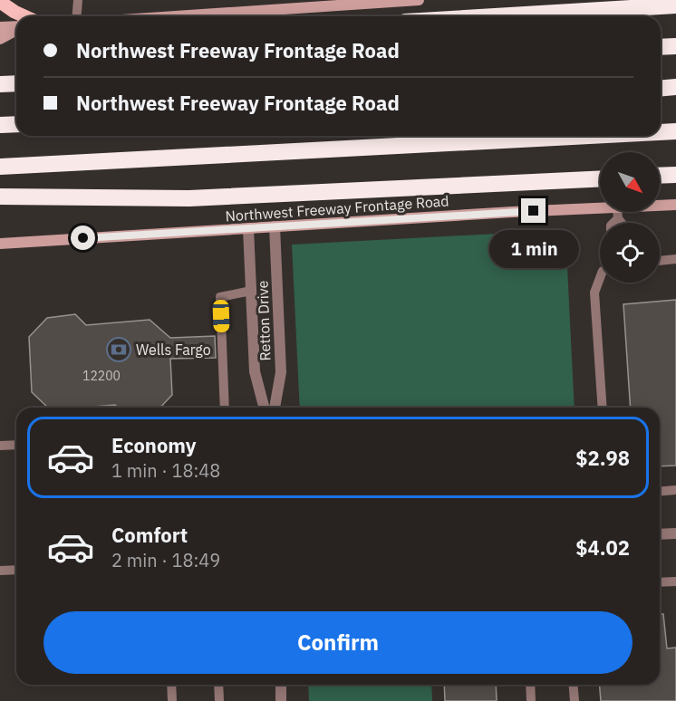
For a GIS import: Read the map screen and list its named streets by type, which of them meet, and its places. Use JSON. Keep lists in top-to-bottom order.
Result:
{
  "streets": {
    "main road": ["Northwest Freeway Frontage Road"],
    "street": ["Retton Drive"]
  },
  "crossings": [
    ["Northwest Freeway Frontage Road", "Retton Drive"]
  ],
  "places": {
    "bank": ["Wells Fargo"]
  },
  "house_numbers": ["12200"],
  "north": "bottom right",
  "page": {
    "banner": ["Northwest Freeway Frontage Road", "Northwest Freeway Frontage Road"],
    "bubble": "1 min",
    "list": [
      {
        "name": "Economy",
        "note": "1 min · 18:48",
        "value": "$2.98"
      },
      {
        "name": "Comfort",
        "note": "2 min · 18:49",
        "value": "$4.02"
      }
    ],
    "buttons": "Confirm"
  }
}
